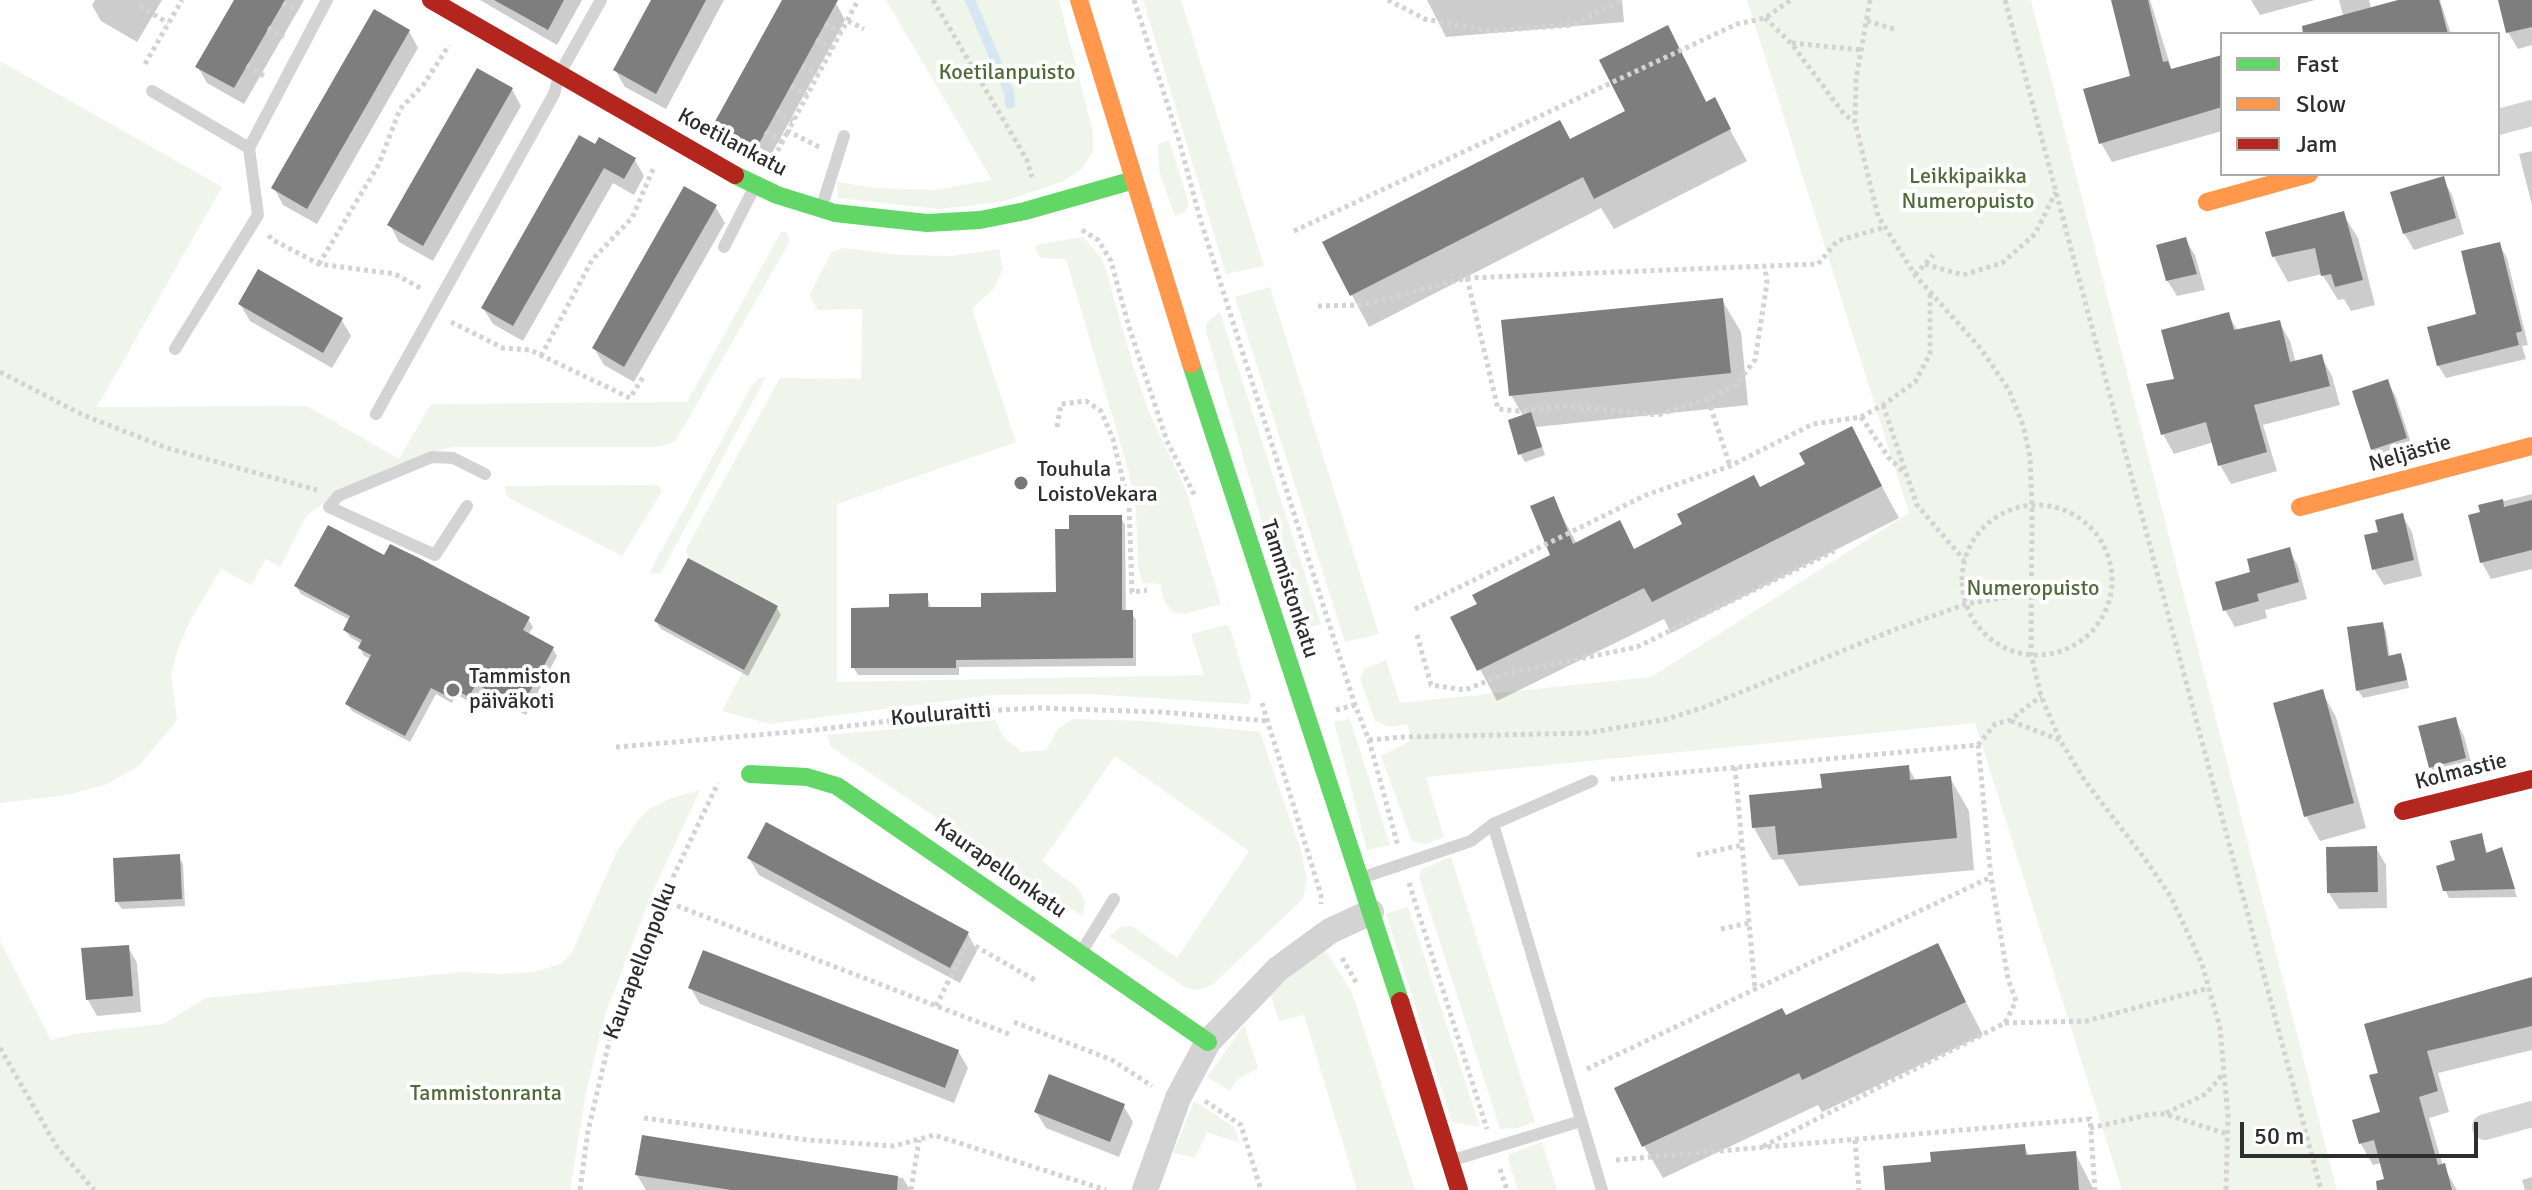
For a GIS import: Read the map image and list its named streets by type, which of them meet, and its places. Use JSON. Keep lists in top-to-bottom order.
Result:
{
  "streets": {
    "street": [
      "Koetilankatu",
      "Neljästie",
      "Tammistonkatu",
      "Kolmastie",
      "Kaurapellonkatu"
    ],
    "path": ["Kouluraitti", "Kaurapellonpolku"]
  },
  "crossings": [
    ["Koetilankatu", "Tammistonkatu"],
    ["Kaurapellonkatu", "Kaurapellonpolku"]
  ],
  "parks": [
    "Koetilanpuisto",
    "Leikkipaikka Numeropuisto",
    "Numeropuisto",
    "Tammistonranta"
  ],
  "places": ["Touhula LoistoVekara", "Tammiston päiväkoti"],
  "legend": ["Fast", "Slow", "Jam"],
  "scale_bar": "50 m"
}
